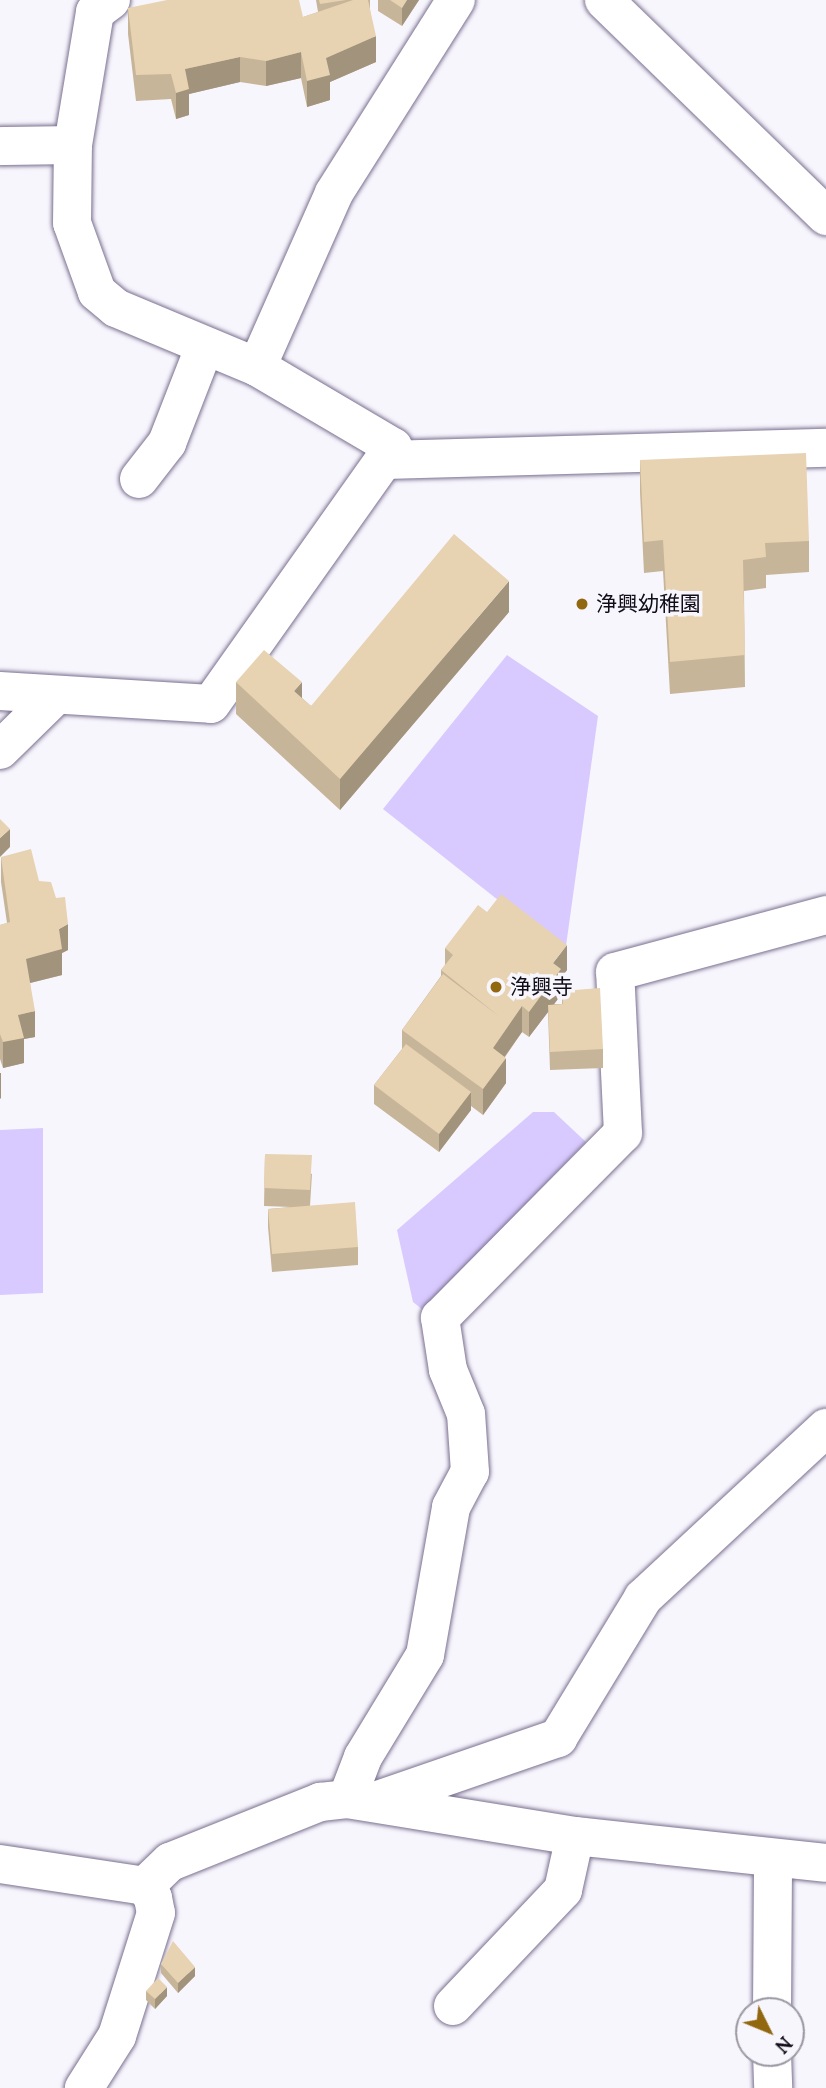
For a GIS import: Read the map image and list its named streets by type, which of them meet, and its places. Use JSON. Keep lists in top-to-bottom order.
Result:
{
  "places": ["浄興幼稚園", "浄興寺"],
  "north": "bottom right"
}
